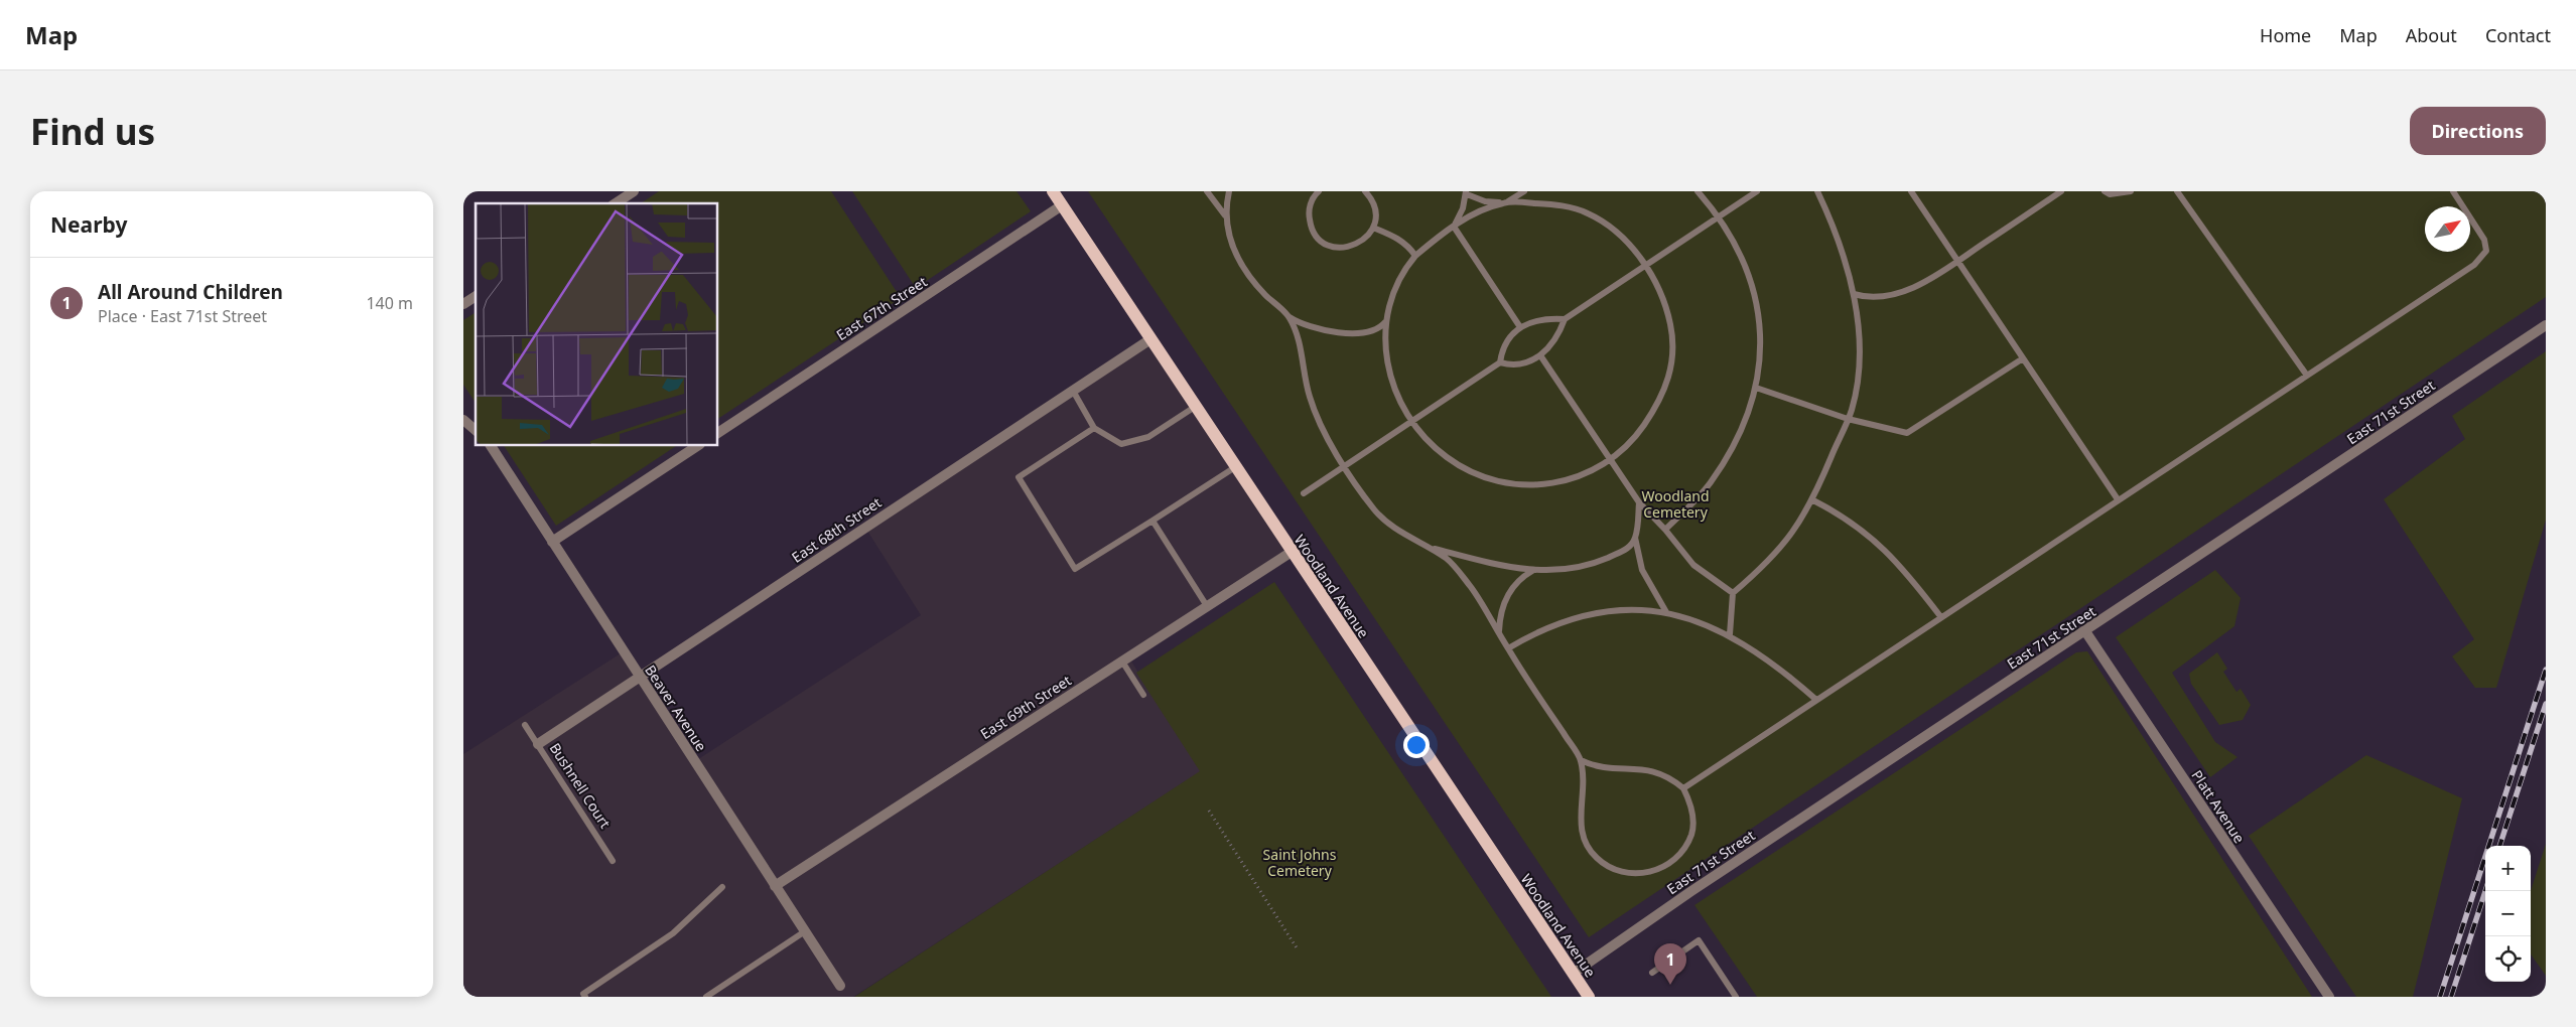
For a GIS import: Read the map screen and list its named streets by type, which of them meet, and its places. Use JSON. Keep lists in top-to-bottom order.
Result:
{
  "streets": {
    "main road": ["Woodland Avenue"],
    "street": [
      "East 67th Street",
      "East 71st Street",
      "East 68th Street",
      "East 69th Street",
      "Beaver Avenue",
      "Platt Avenue"
    ],
    "lane": ["Bushnell Court"]
  },
  "crossings": [
    ["East 67th Street", "Woodland Avenue"],
    ["East 71st Street", "Woodland Avenue"],
    ["East 71st Street", "Platt Avenue"],
    ["East 68th Street", "Woodland Avenue"],
    ["East 68th Street", "Beaver Avenue"],
    ["East 68th Street", "Bushnell Court"],
    ["Woodland Avenue", "East 69th Street"],
    ["East 69th Street", "Beaver Avenue"]
  ],
  "parks": ["Woodland Cemetery", "Saint Johns Cemetery"],
  "north": "top right",
  "page": {
    "header": "Map",
    "nav": [
      "Home",
      "Map",
      "About",
      "Contact"
    ],
    "buttons": "Directions",
    "title": "Find us",
    "heading": "Nearby",
    "list": [
      {
        "mark": "1",
        "name": "All Around Children",
        "note": "Place · East 71st Street",
        "value": "140 m"
      }
    ],
    "map_buttons": ["+", "−"],
    "pins": "1"
  }
}
